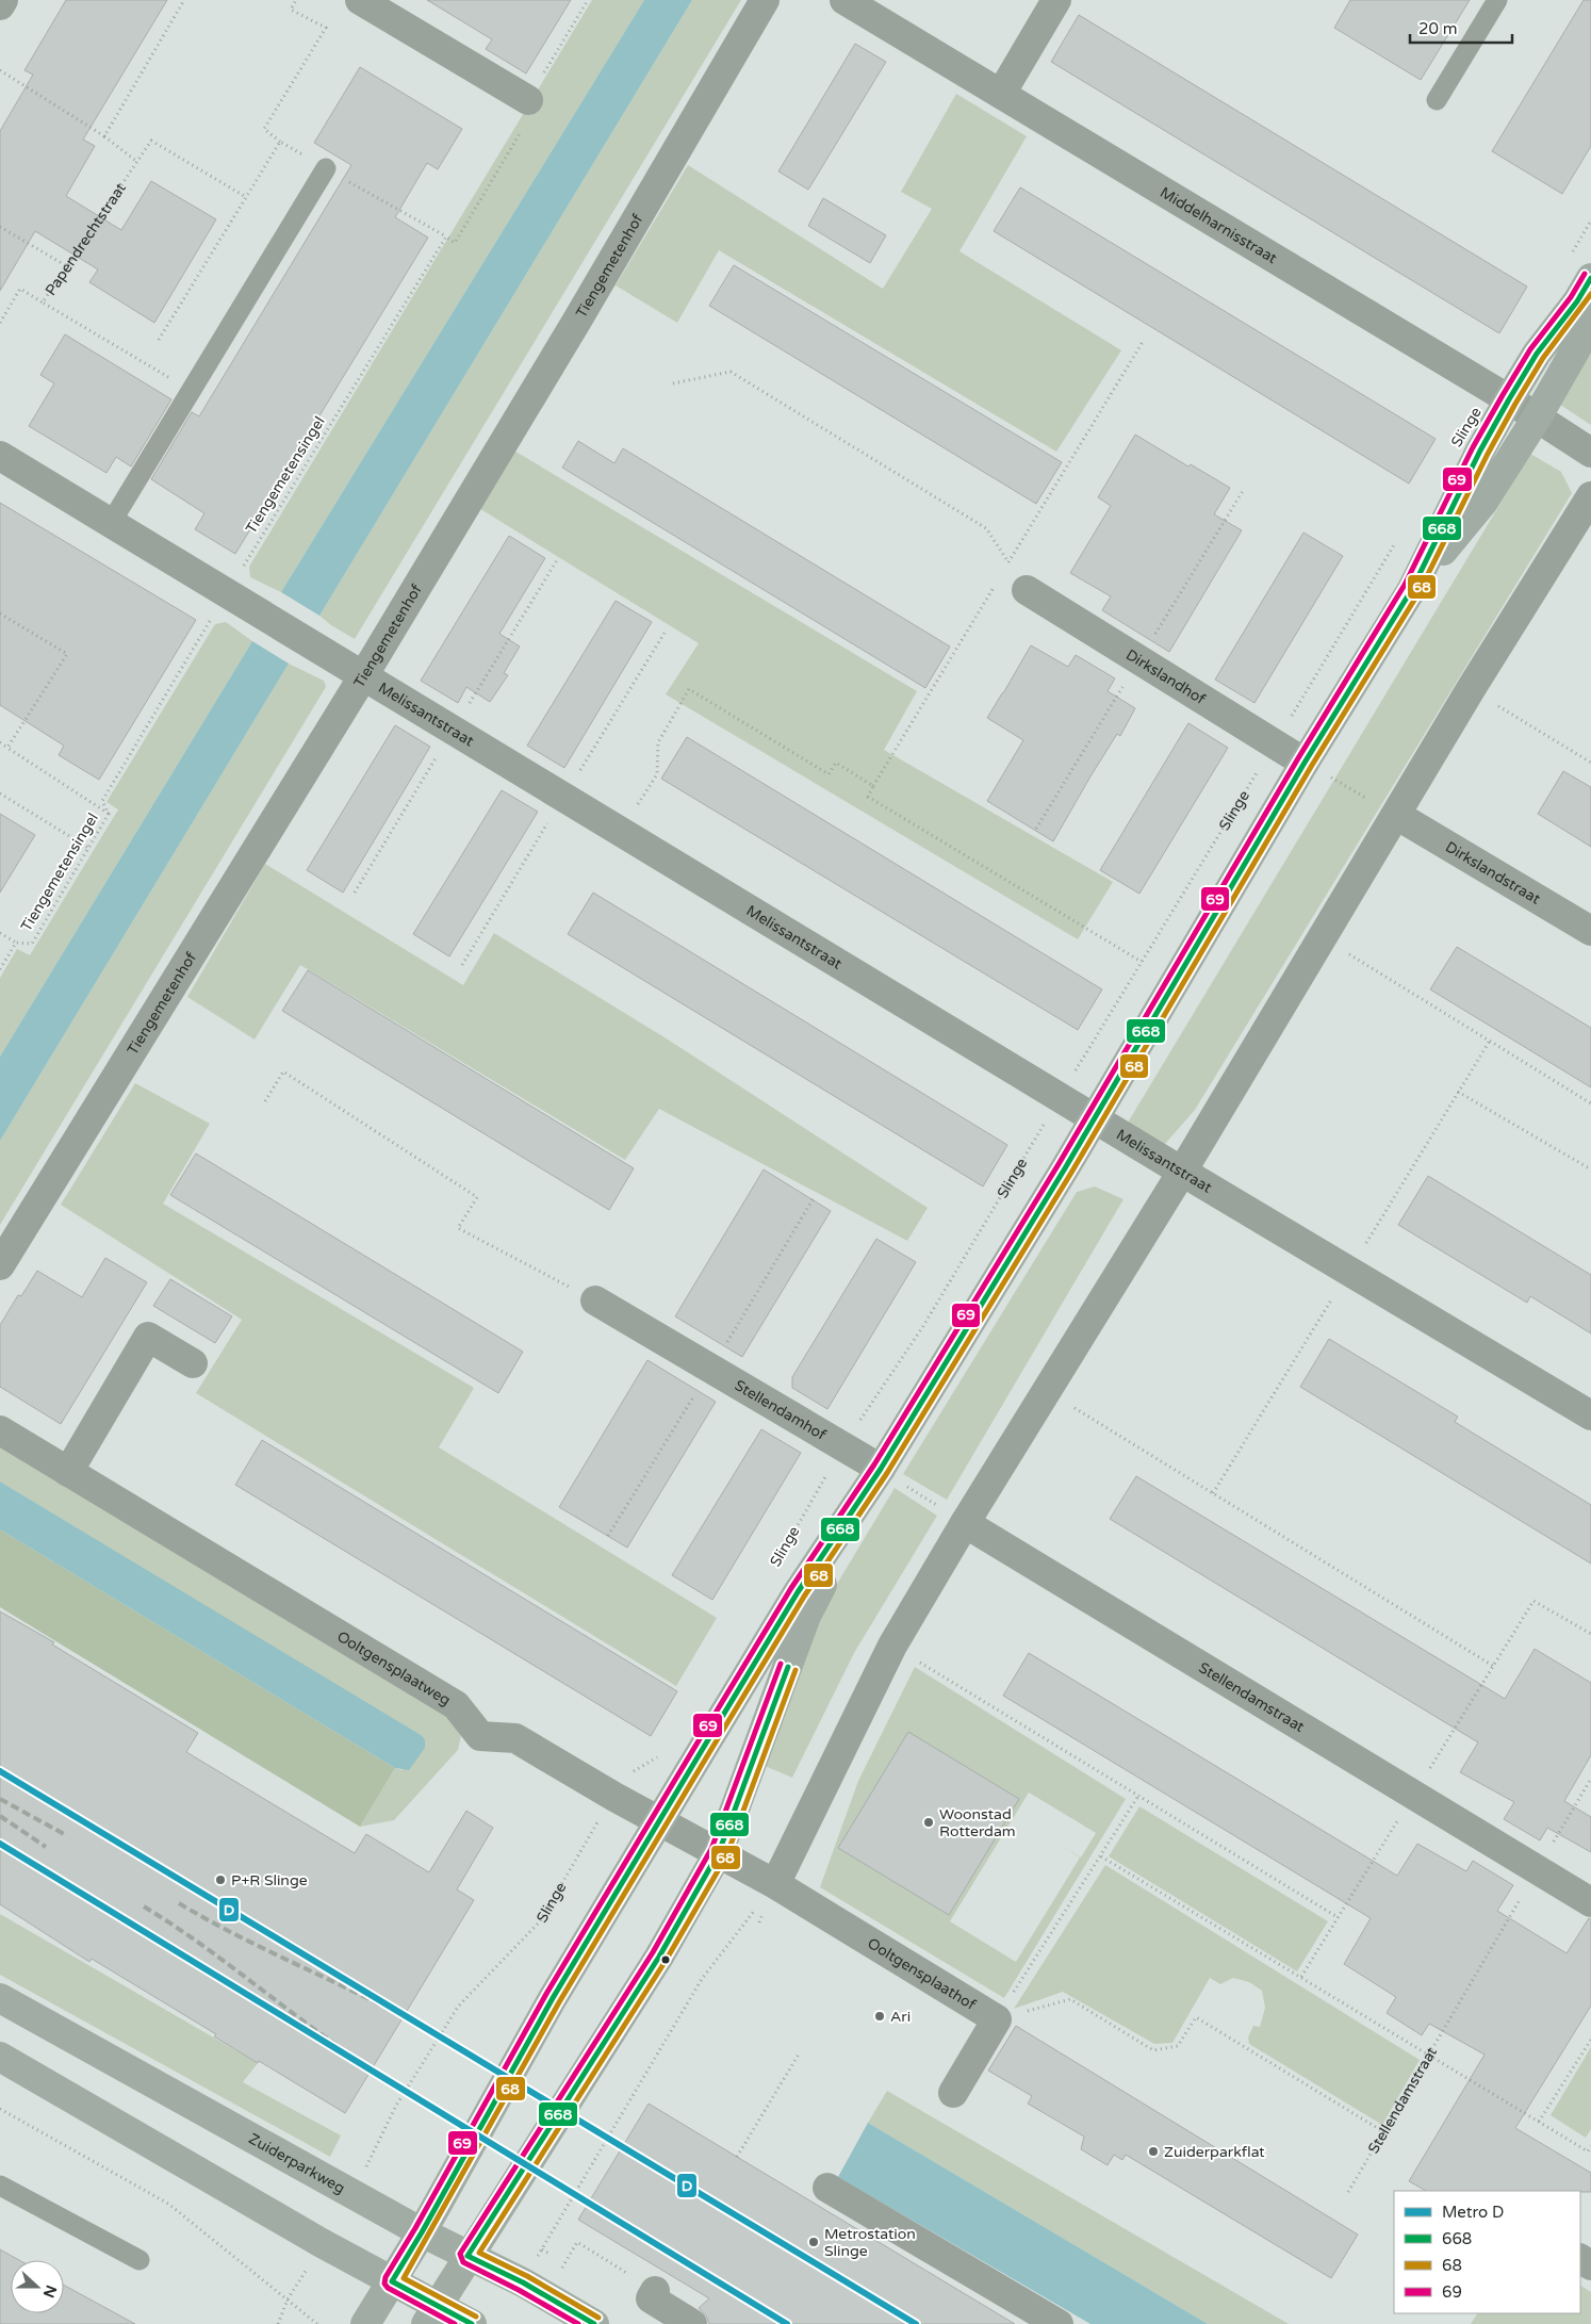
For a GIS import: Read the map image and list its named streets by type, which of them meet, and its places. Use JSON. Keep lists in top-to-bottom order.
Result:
{
  "streets": {
    "street": [
      "Middelharnisstraat",
      "Tiengemetenhof",
      "Slinge",
      "Dirkslandhof",
      "Melissantstraat",
      "Dirkslandstraat",
      "Stellendamhof",
      "Ooltgensplaatweg",
      "Stellendamstraat",
      "Ooltgensplaathof",
      "Zuiderparkweg"
    ],
    "path": ["Papendrechtstraat", "Tiengemetensingel"]
  },
  "crossings": [
    ["Middelharnisstraat", "Slinge"],
    ["Tiengemetenhof", "Melissantstraat"],
    ["Slinge", "Dirkslandhof"],
    ["Slinge", "Melissantstraat"],
    ["Slinge", "Stellendamhof"],
    ["Slinge", "Ooltgensplaatweg"],
    ["Slinge", "Zuiderparkweg"],
    ["Tiengemetensingel", "Melissantstraat"]
  ],
  "places": [
    "Woonstad Rotterdam",
    "P+R Slinge",
    "Ari",
    "Zuiderparkflat",
    "Metrostation Slinge"
  ],
  "lines": [
    "transit line 69",
    "transit line 668",
    "transit line 68",
    "metro line D"
  ],
  "legend": [
    "Metro D",
    "668",
    "68",
    "69"
  ],
  "scale_bar": "20 m",
  "north": "right"
}
